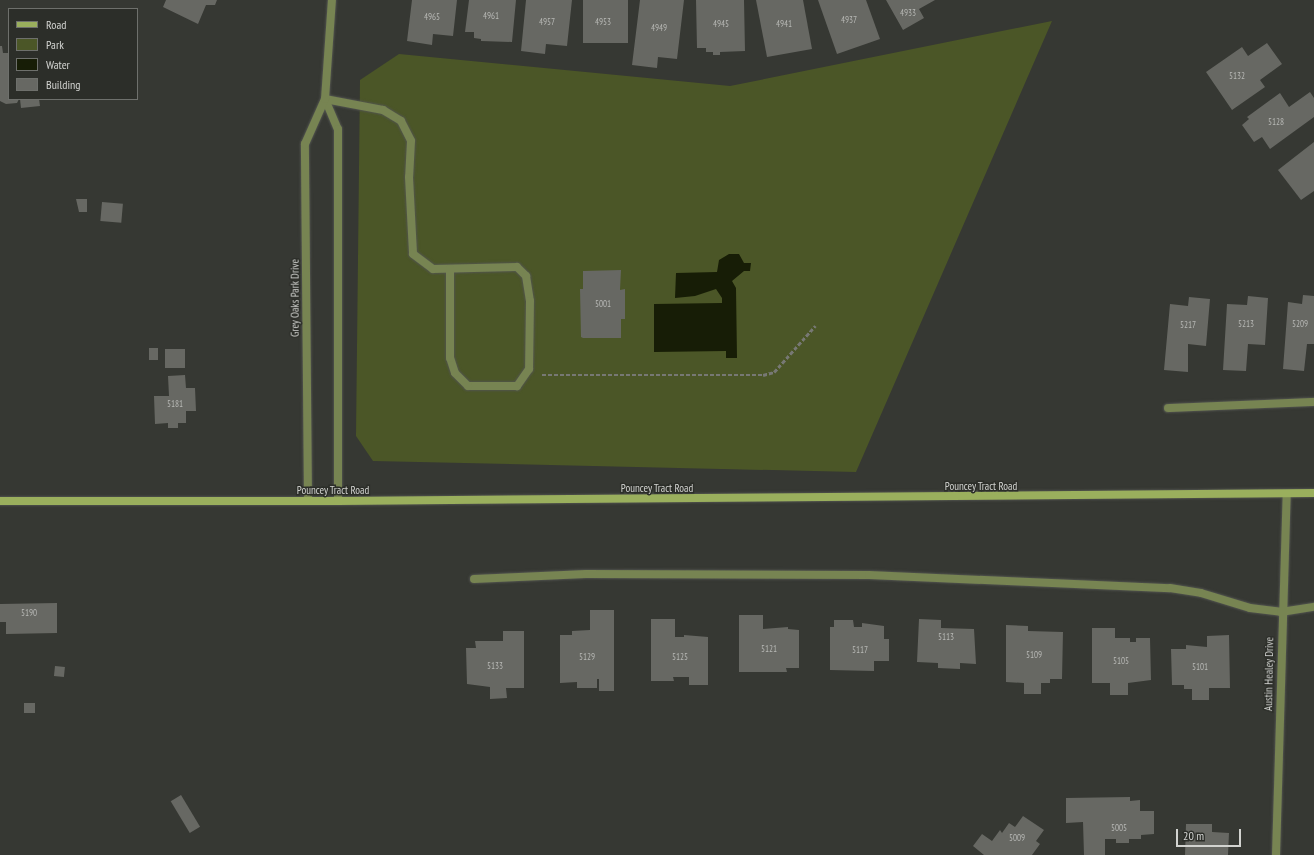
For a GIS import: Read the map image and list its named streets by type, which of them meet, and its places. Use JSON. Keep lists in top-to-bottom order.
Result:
{
  "streets": {
    "main road": ["Pouncey Tract Road"],
    "street": ["Grey Oaks Park Drive", "Austin Healey Drive"]
  },
  "crossings": [
    ["Grey Oaks Park Drive", "Pouncey Tract Road"],
    ["Pouncey Tract Road", "Austin Healey Drive"]
  ],
  "house_numbers": [
    "4933",
    "4961",
    "4965",
    "4937",
    "4957",
    "4953",
    "4945",
    "4941",
    "4949",
    "5132",
    "5128",
    "5001",
    "5213",
    "5209",
    "5217",
    "5181",
    "5190",
    "5113",
    "5121",
    "5117",
    "5109",
    "5129",
    "5125",
    "5105",
    "5133",
    "5101",
    "5005",
    "5009"
  ],
  "legend": [
    "Road",
    "Park",
    "Water",
    "Building"
  ],
  "scale_bar": "20 m"
}
